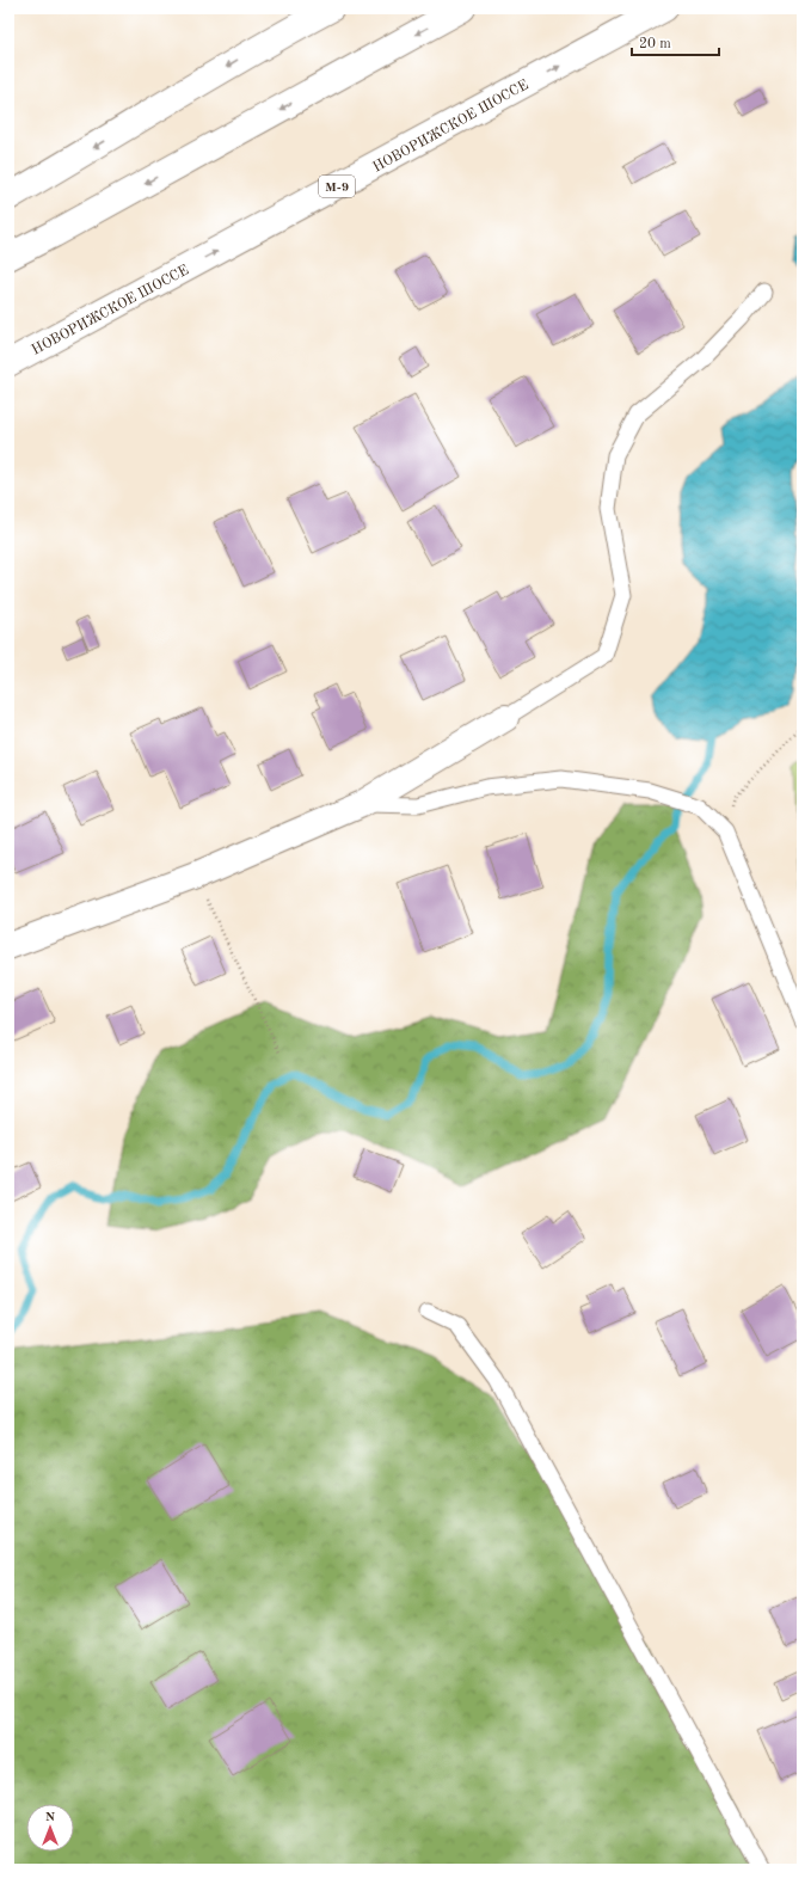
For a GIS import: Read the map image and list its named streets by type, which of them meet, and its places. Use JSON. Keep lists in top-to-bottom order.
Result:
{
  "streets": {
    "main road": ["НОВОРИЖСКОЕ ШОССЕ", "М-9"]
  },
  "scale_bar": "20 m",
  "north": "top"
}
